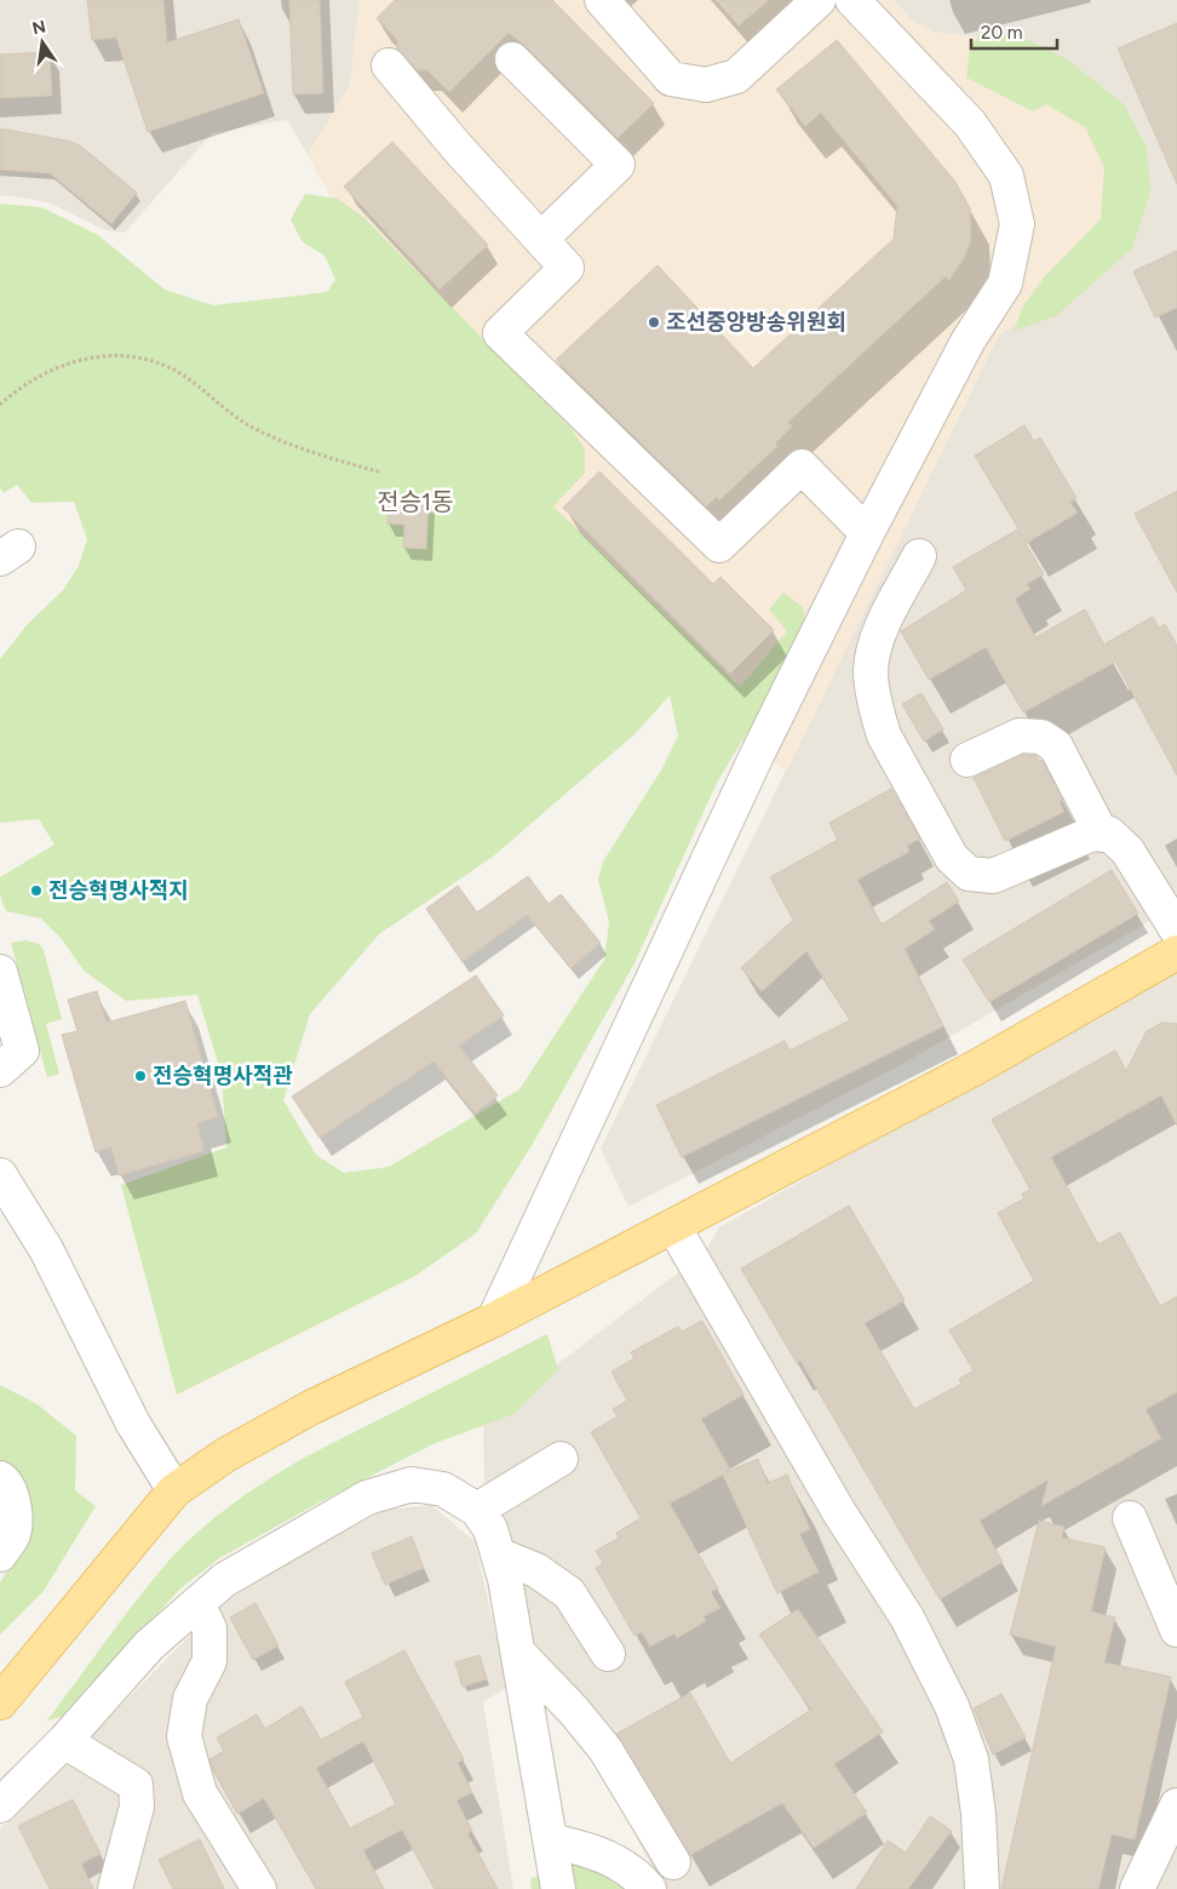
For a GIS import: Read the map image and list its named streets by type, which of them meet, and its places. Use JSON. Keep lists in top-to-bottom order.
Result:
{
  "districts": ["전승1동"],
  "places": ["조선중앙방송위원회", "전승혁명사적지", "전승혁명사적관"],
  "scale_bar": "20 m",
  "north": "top"
}
